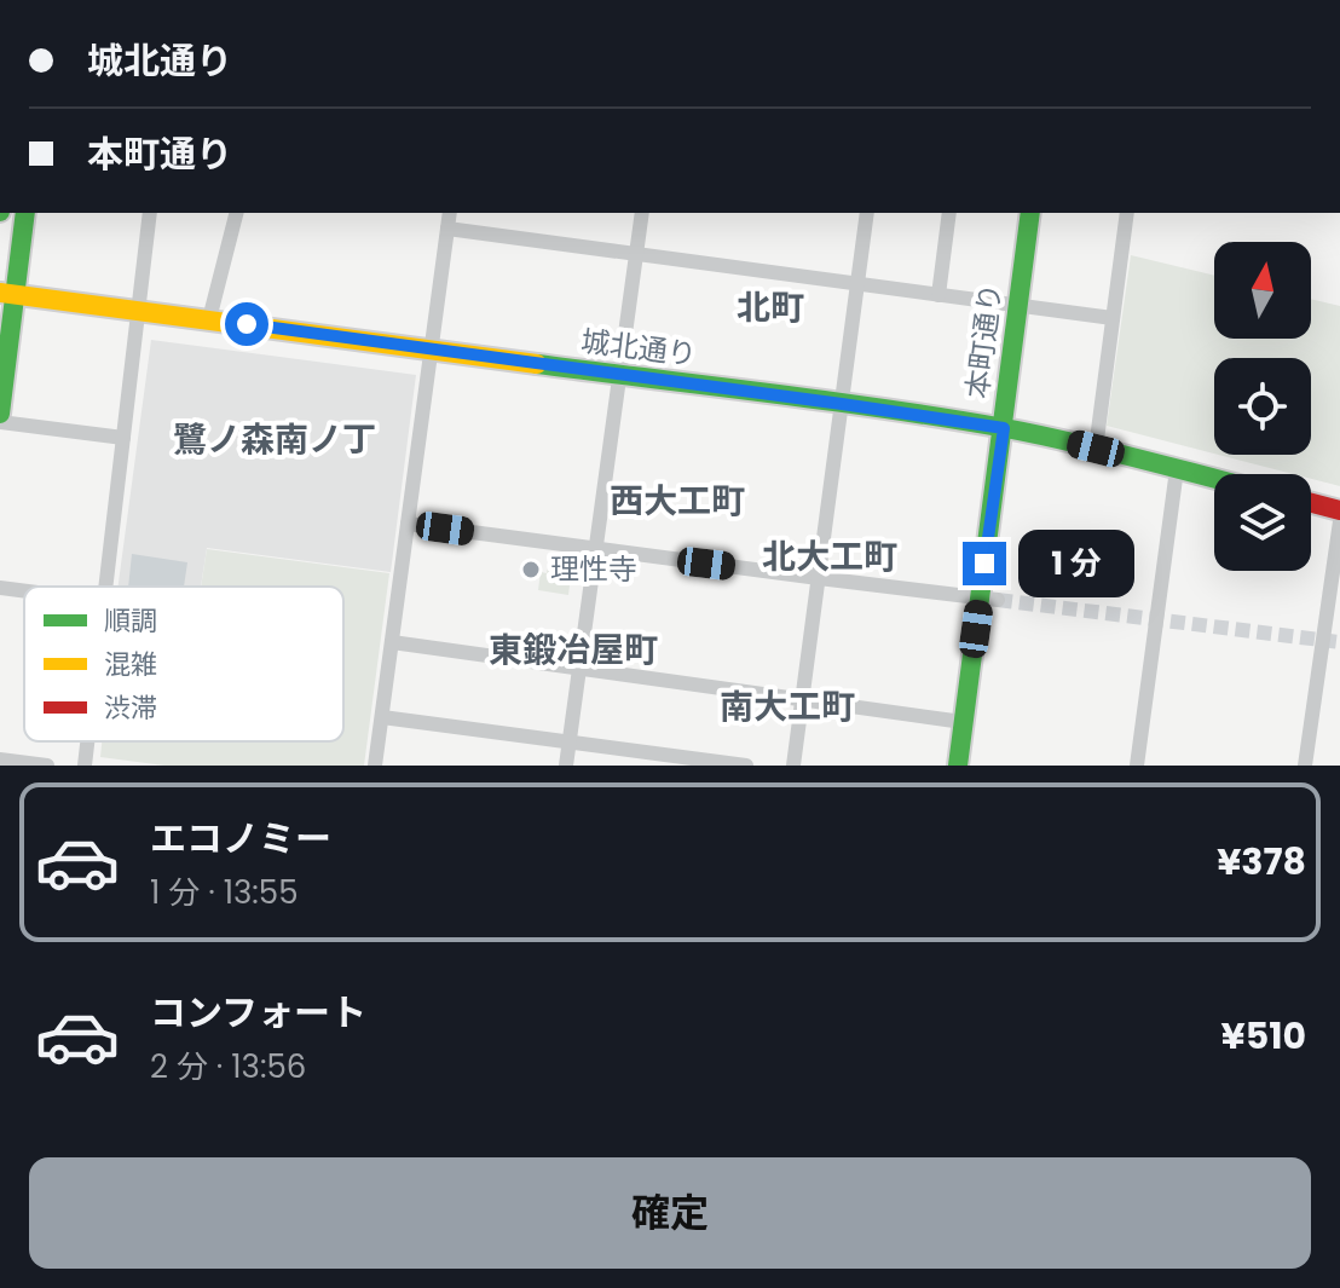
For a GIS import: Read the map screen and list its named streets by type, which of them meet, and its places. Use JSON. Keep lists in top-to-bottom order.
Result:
{
  "streets": {
    "main road": ["本町通り", "城北通り"]
  },
  "crossings": [
    ["本町通り", "城北通り"]
  ],
  "districts": [
    "北町",
    "鷺ノ森南ノ丁",
    "西大工町",
    "北大工町",
    "東鍛冶屋町",
    "南大工町"
  ],
  "places": ["理性寺"],
  "legend": ["順調", "混雑", "渋滞"],
  "north": "top",
  "page": {
    "banner": ["城北通り", "本町通り"],
    "bubble": "1 分",
    "list": [
      {
        "name": "エコノミー",
        "note": "1 分 · 13:55",
        "value": "¥378"
      },
      {
        "name": "コンフォート",
        "note": "2 分 · 13:56",
        "value": "¥510"
      }
    ],
    "buttons": "確定"
  }
}
